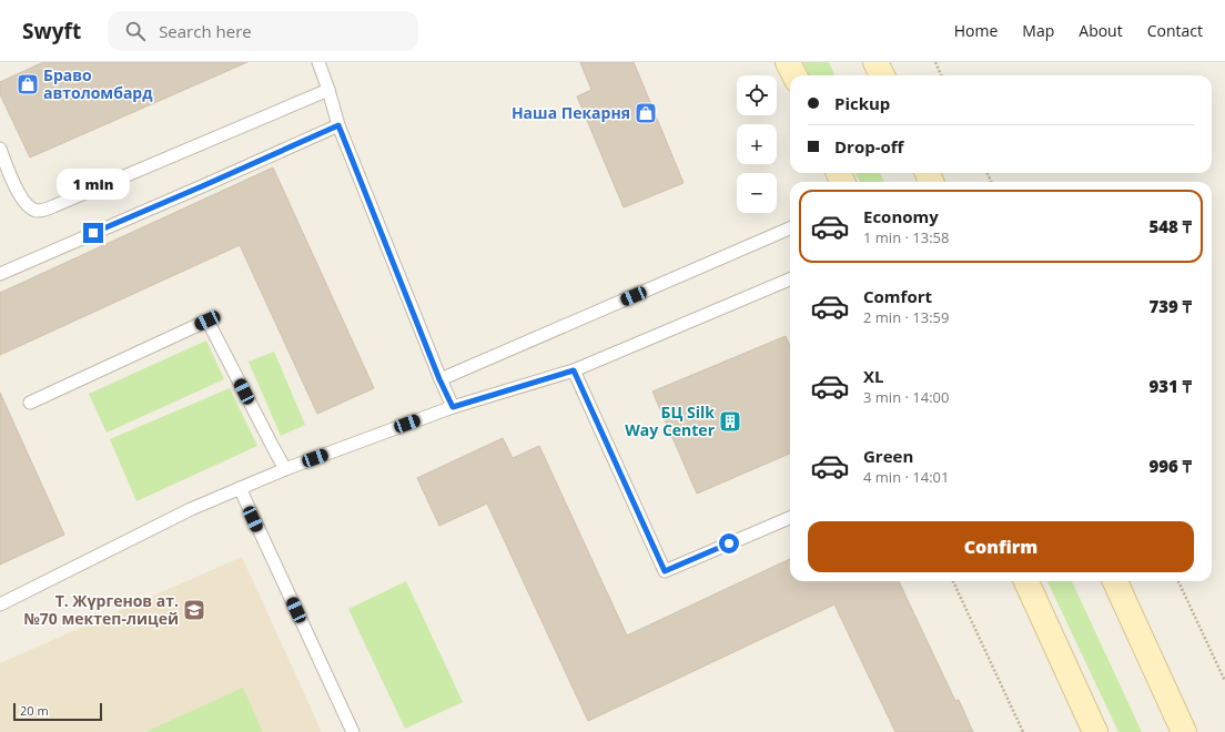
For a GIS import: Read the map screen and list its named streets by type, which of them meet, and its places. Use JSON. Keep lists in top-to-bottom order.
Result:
{
  "places": {
    "shop": ["Браво автоломбард", "Наша Пекарня"],
    "building": ["БЦ Silk Way Center"],
    "school or university": ["Т. Жүргенов ат. №70 мектеп-лицей"]
  },
  "scale_bar": "20 m",
  "page": {
    "header": "Swyft",
    "search": "Search here",
    "nav": [
      "Home",
      "Map",
      "About",
      "Contact"
    ],
    "map_buttons": ["+", "−"],
    "banner": ["Pickup", "Drop-off"],
    "bubble": "1 min",
    "list": [
      {
        "name": "Economy",
        "note": "1 min · 13:58",
        "value": "548 ₸"
      },
      {
        "name": "Comfort",
        "note": "2 min · 13:59",
        "value": "739 ₸"
      },
      {
        "name": "XL",
        "note": "3 min · 14:00",
        "value": "931 ₸"
      },
      {
        "name": "Green",
        "note": "4 min · 14:01",
        "value": "996 ₸"
      }
    ],
    "buttons": "Confirm",
    "scale": "20 m"
  }
}
